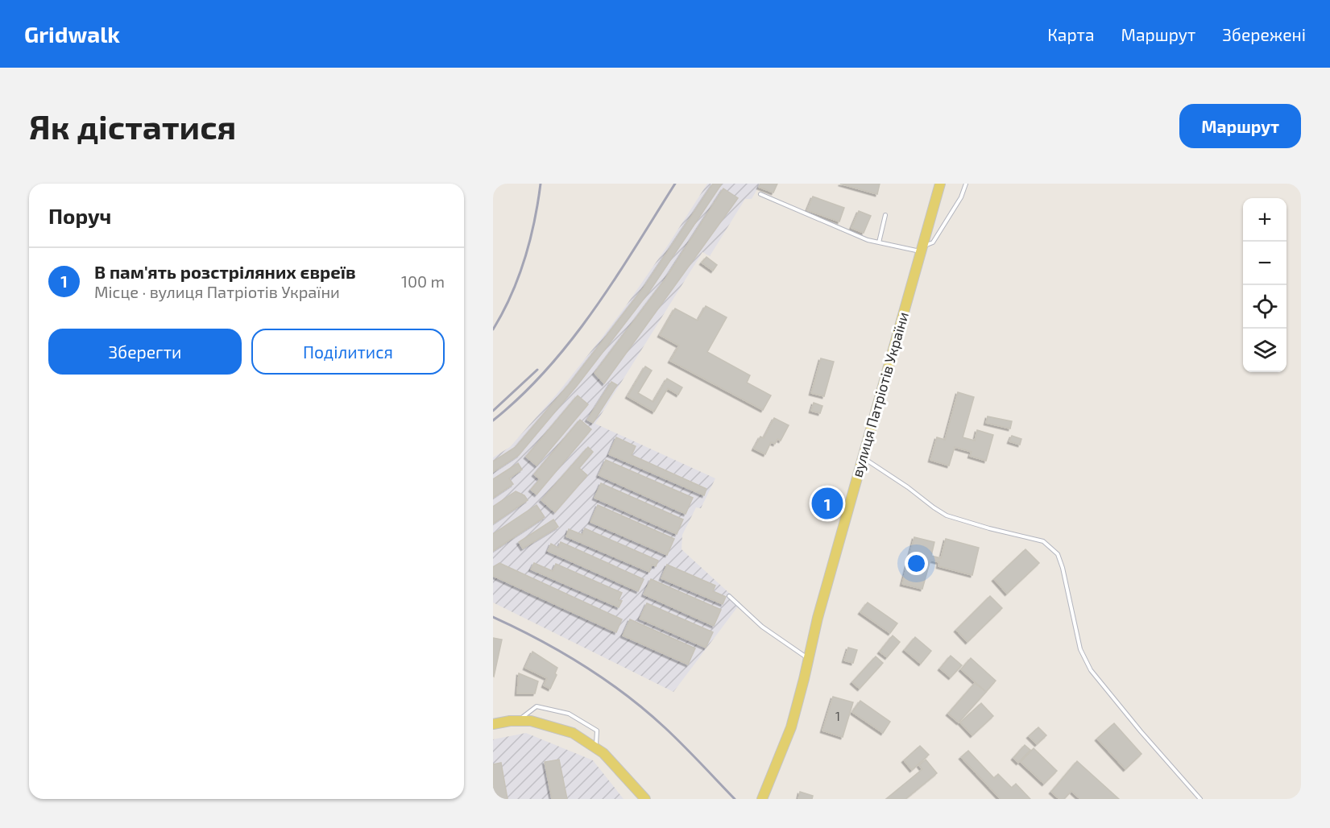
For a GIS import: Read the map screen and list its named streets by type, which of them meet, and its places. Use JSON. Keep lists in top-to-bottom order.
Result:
{
  "streets": {
    "main road": ["вулиця Патріотів України"]
  },
  "house_numbers": ["1"],
  "page": {
    "header": "Gridwalk",
    "nav": ["Карта", "Маршрут", "Збережені"],
    "buttons": [
      "Маршрут",
      ["Зберегти", "Поділитися"]
    ],
    "title": "Як дістатися",
    "heading": "Поруч",
    "map_buttons": ["+", "−"],
    "list": [
      {
        "mark": "1",
        "name": "В пам'ять розстріляних євреїв",
        "note": "Місце · вулиця Патріотів України",
        "value": "100 m"
      }
    ],
    "pins": "1"
  }
}
